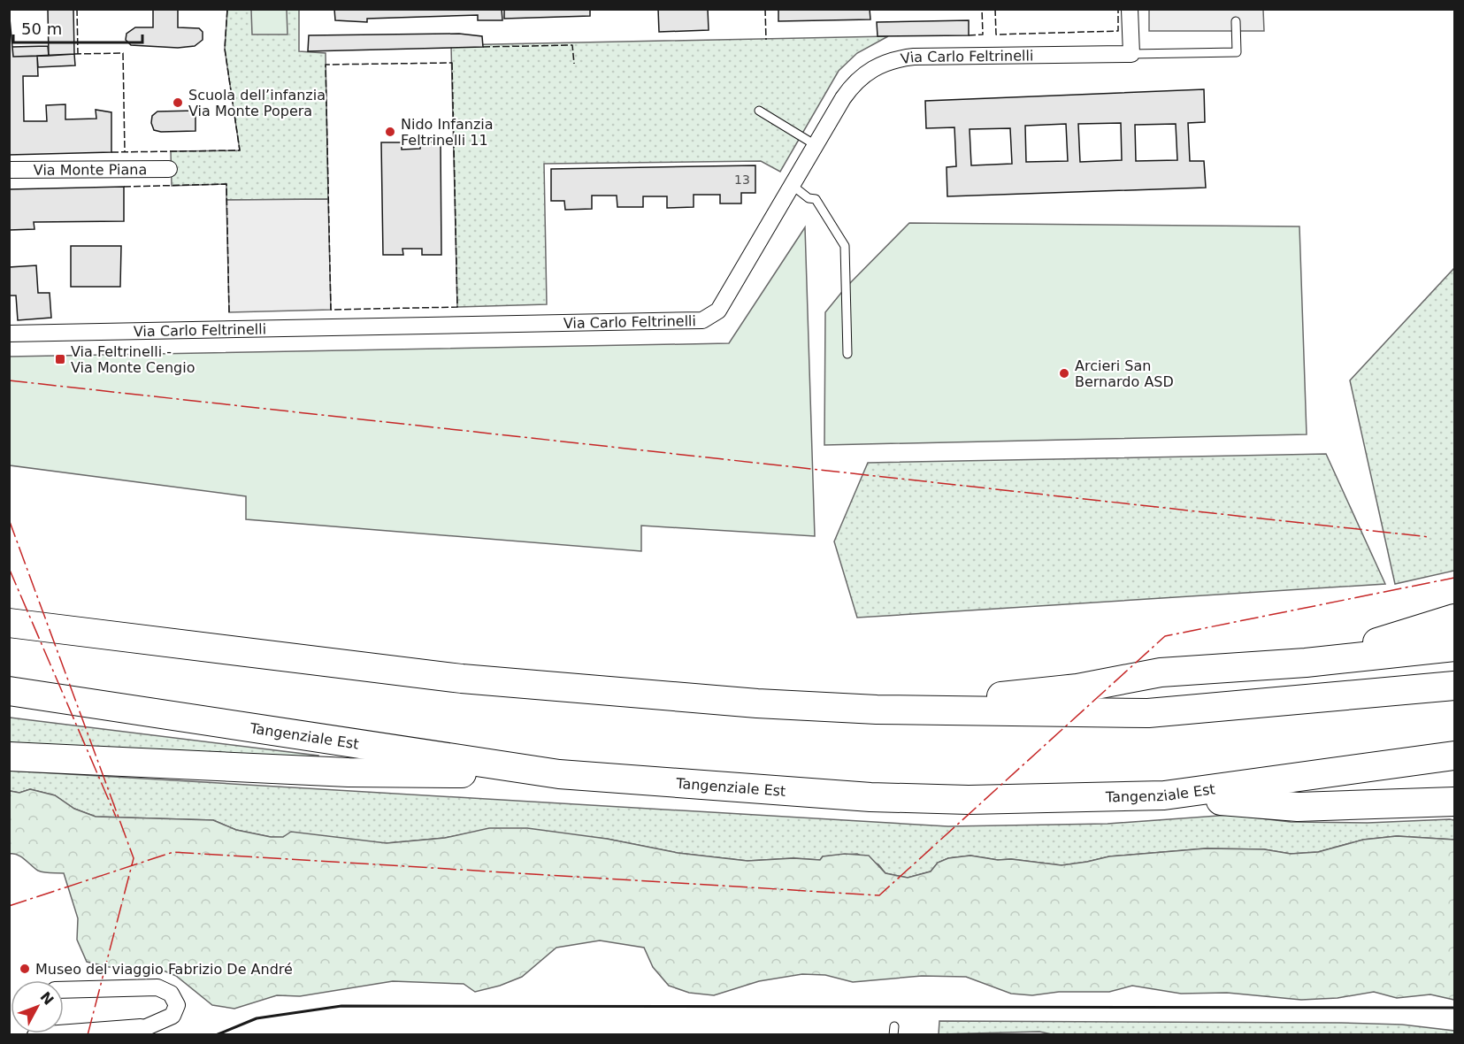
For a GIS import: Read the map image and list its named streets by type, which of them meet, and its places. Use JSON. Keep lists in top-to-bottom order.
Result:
{
  "streets": {
    "highway": ["Tangenziale Est"],
    "street": ["Via Carlo Feltrinelli", "Via Monte Piana"]
  },
  "places": {
    "other": [
      "Scuola dell’infanzia Via Monte Popera",
      "Nido Infanzia Feltrinelli 11",
      "Arcieri San Bernardo ASD",
      "Museo del viaggio Fabrizio De André"
    ],
    "transit": ["Via Feltrinelli - Via Monte Cengio"]
  },
  "house_numbers": ["13"],
  "scale_bar": "50 m",
  "north": "top right"
}
